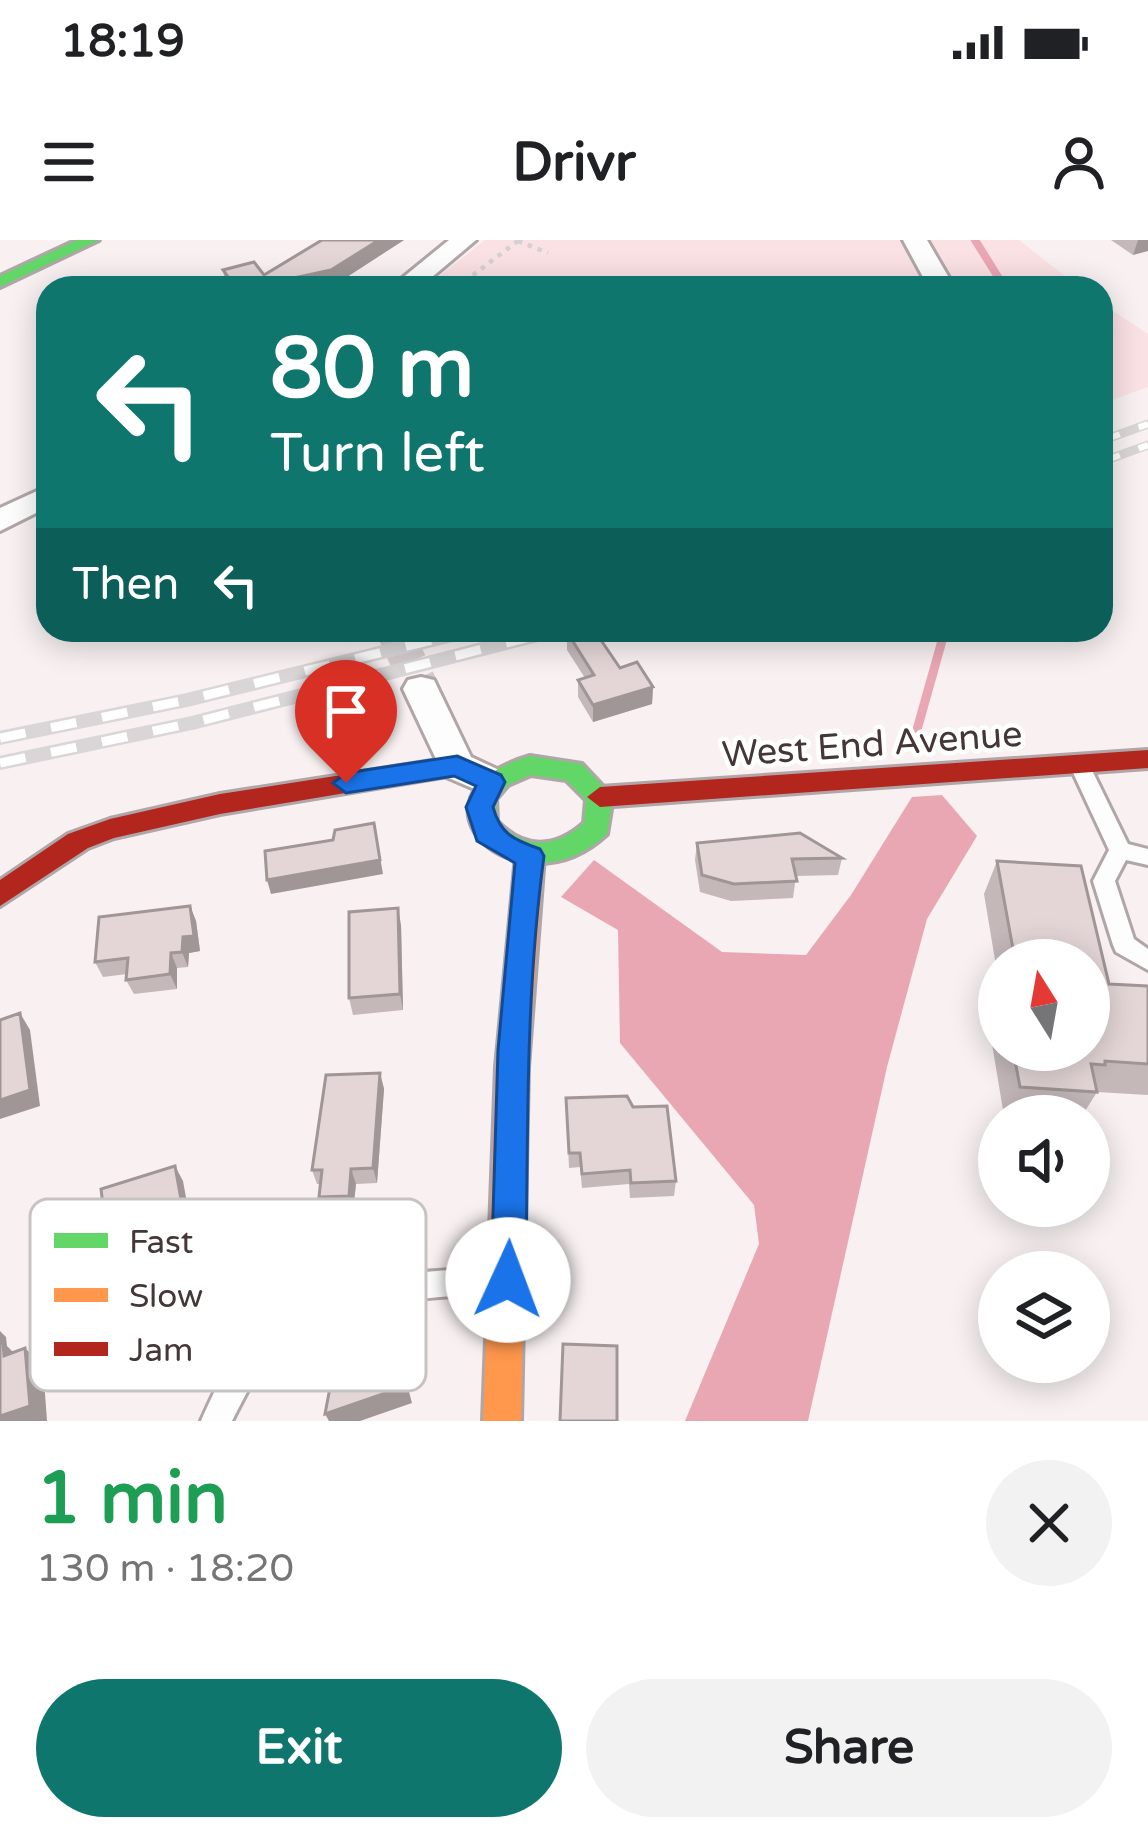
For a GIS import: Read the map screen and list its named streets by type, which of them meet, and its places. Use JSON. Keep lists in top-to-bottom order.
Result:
{
  "streets": {
    "street": ["West End Avenue"]
  },
  "legend": ["Fast", "Slow", "Jam"],
  "north": "top",
  "page": {
    "status": "18:19",
    "header": "Drivr",
    "turn": ["80 m", "Turn left"],
    "then": "Then",
    "heading": ["1 min", "130 m · 18:20"],
    "buttons": ["Exit", "Share"]
  }
}
